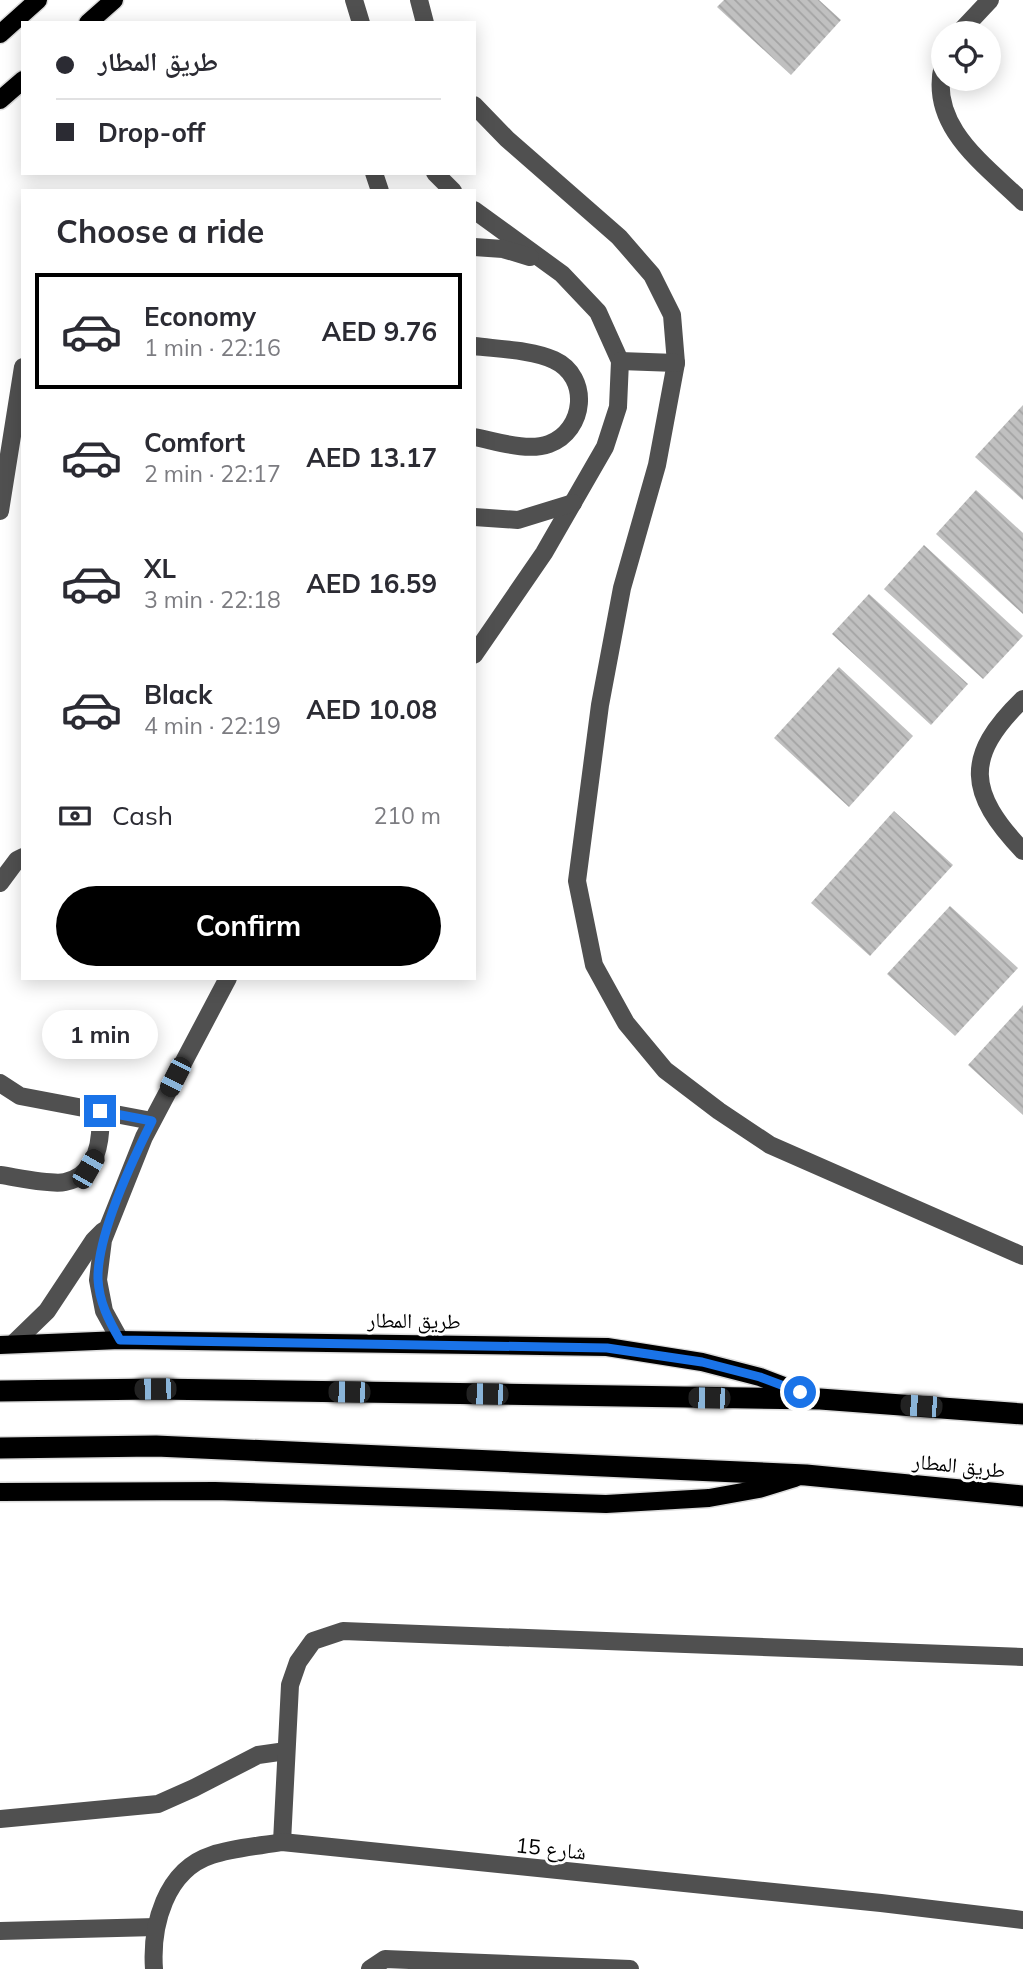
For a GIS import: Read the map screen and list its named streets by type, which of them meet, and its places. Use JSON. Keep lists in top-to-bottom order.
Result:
{
  "streets": {
    "highway": ["طريق المطار"],
    "street": ["شارع 15"]
  },
  "page": {
    "banner": ["طريق المطار", "Drop-off"],
    "heading": "Choose a ride",
    "list": [
      {
        "name": "Economy",
        "note": "1 min · 22:16",
        "value": "AED 9.76"
      },
      {
        "name": "Comfort",
        "note": "2 min · 22:17",
        "value": "AED 13.17"
      },
      {
        "name": "XL",
        "note": "3 min · 22:18",
        "value": "AED 16.59"
      },
      {
        "name": "Black",
        "note": "4 min · 22:19",
        "value": "AED 10.08"
      }
    ],
    "pay": ["Cash", "210 m"],
    "buttons": "Confirm",
    "bubble": "1 min"
  }
}
